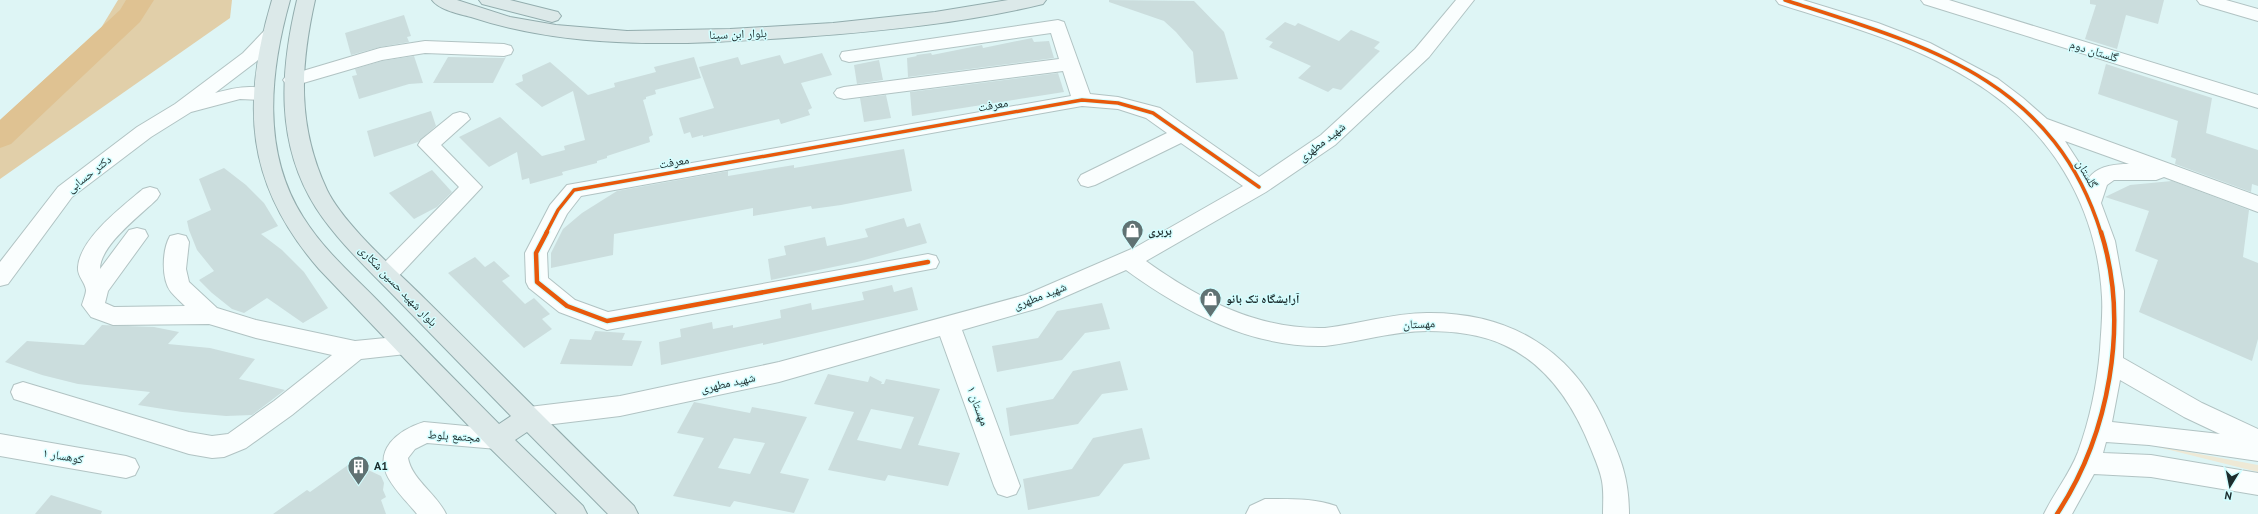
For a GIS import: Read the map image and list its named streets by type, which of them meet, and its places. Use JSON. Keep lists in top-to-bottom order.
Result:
{
  "streets": {
    "main road": ["بلوار ابن سینا", "بلوار شهید حسین شکاری"],
    "street": [
      "گلستان دوم",
      "معرفت",
      "شهید مطهری",
      "دکتر حسابی",
      "گلستان",
      "مهستان",
      "مهستان ۱",
      "مجتمع بلوط",
      "کوهسار ۱"
    ]
  },
  "crossings": [
    ["معرفت", "شهید مطهری"],
    ["شهید مطهری", "بلوار شهید حسین شکاری"],
    ["شهید مطهری", "مهستان"],
    ["شهید مطهری", "مهستان ۱"]
  ],
  "places": {
    "shop": ["بربری", "آرایشگاه تک بانو"],
    "building": ["A1"]
  },
  "north": "bottom"
}
